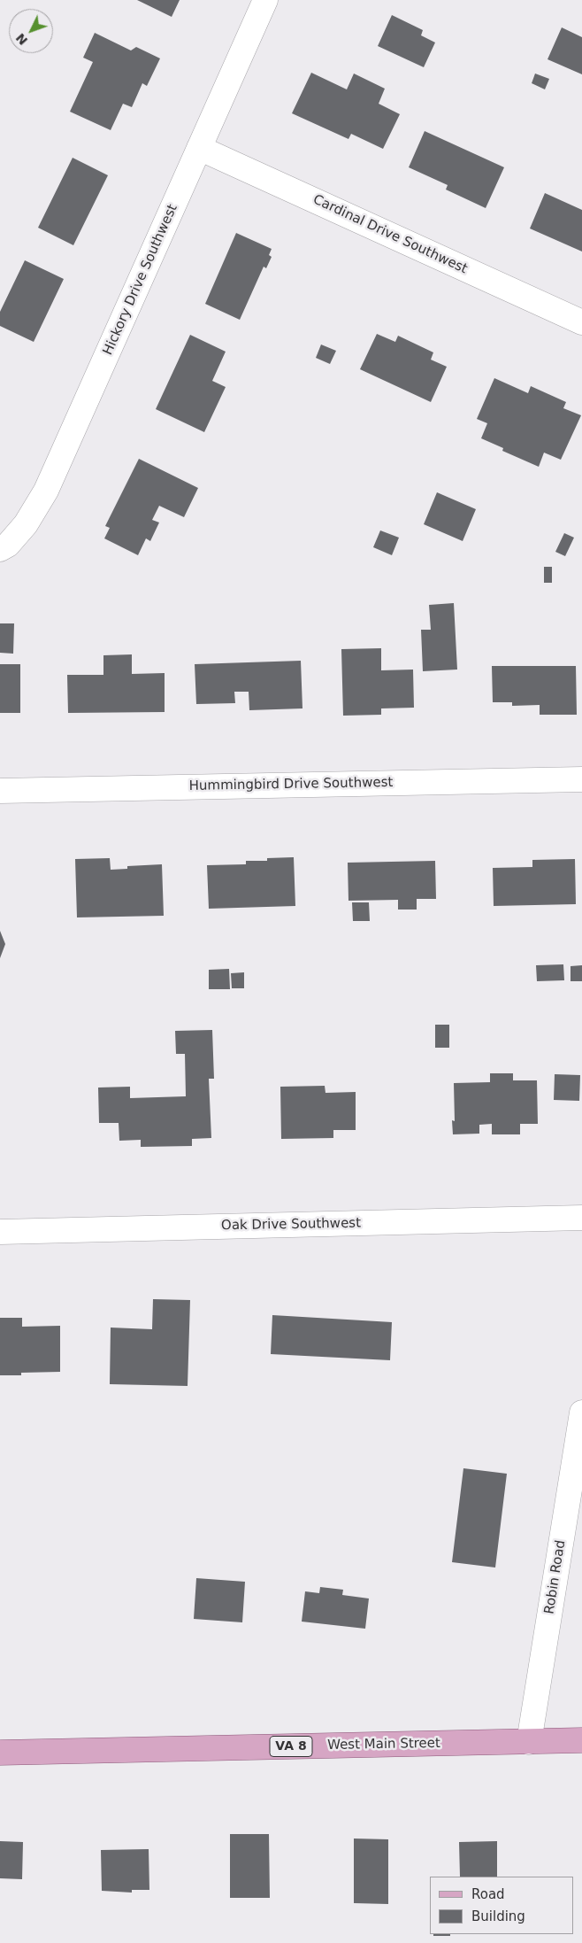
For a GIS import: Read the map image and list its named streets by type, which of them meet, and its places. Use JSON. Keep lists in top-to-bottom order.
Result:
{
  "streets": {
    "main road": ["West Main Street", "VA 8"],
    "street": [
      "Cardinal Drive Southwest",
      "Hickory Drive Southwest",
      "Hummingbird Drive Southwest",
      "Oak Drive Southwest",
      "Robin Road"
    ]
  },
  "crossings": [
    ["Cardinal Drive Southwest", "Hickory Drive Southwest"],
    ["Robin Road", "West Main Street"]
  ],
  "legend": ["Road", "Building"],
  "north": "bottom left"
}
